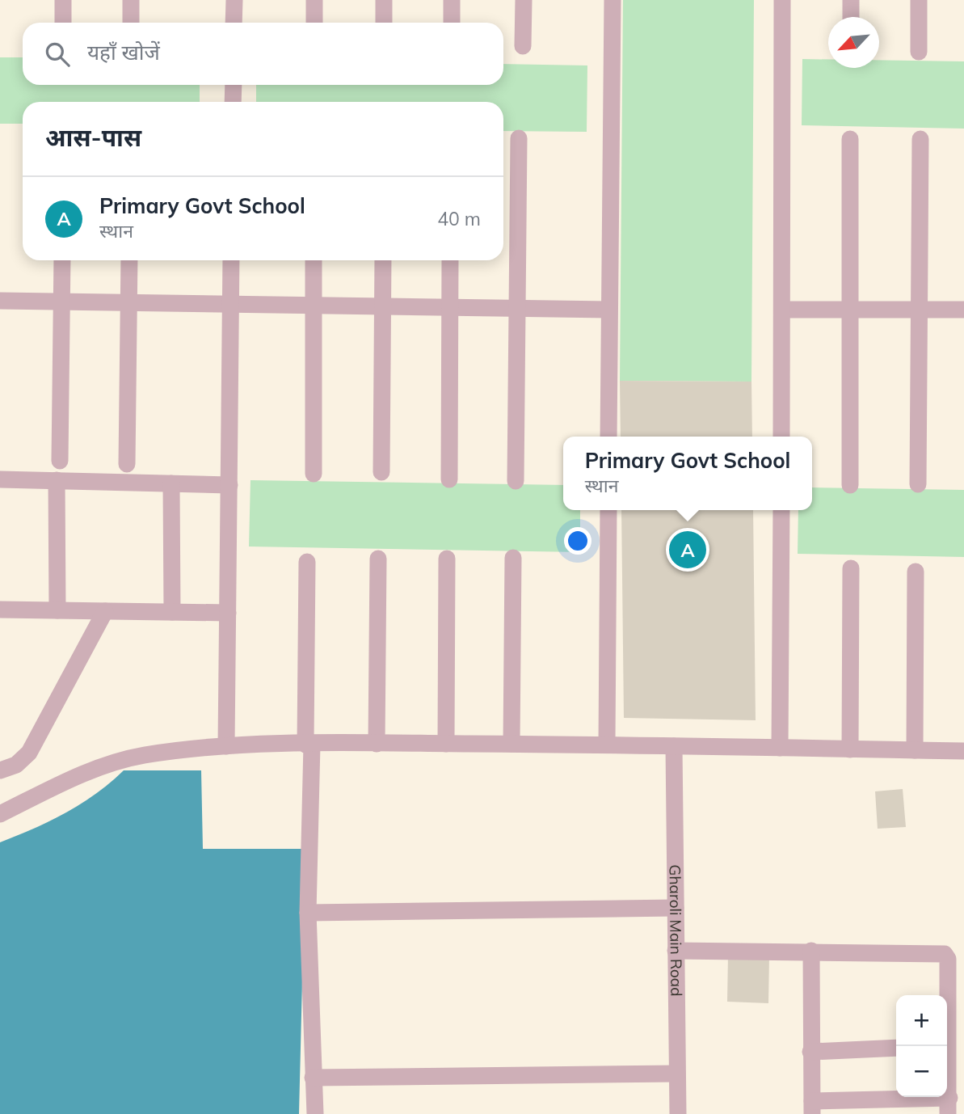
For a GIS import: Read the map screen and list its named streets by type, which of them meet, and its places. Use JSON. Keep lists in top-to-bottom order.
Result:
{
  "streets": {
    "street": ["Gharoli Main Road"]
  },
  "north": "bottom left",
  "page": {
    "search": "यहाँ खोजें",
    "heading": "आस-पास",
    "list": [
      {
        "mark": "A",
        "name": "Primary Govt School",
        "note": "स्थान",
        "value": "40 m"
      }
    ],
    "popup": ["Primary Govt School", "स्थान"],
    "pins": "A",
    "map_buttons": ["+", "−"]
  }
}
